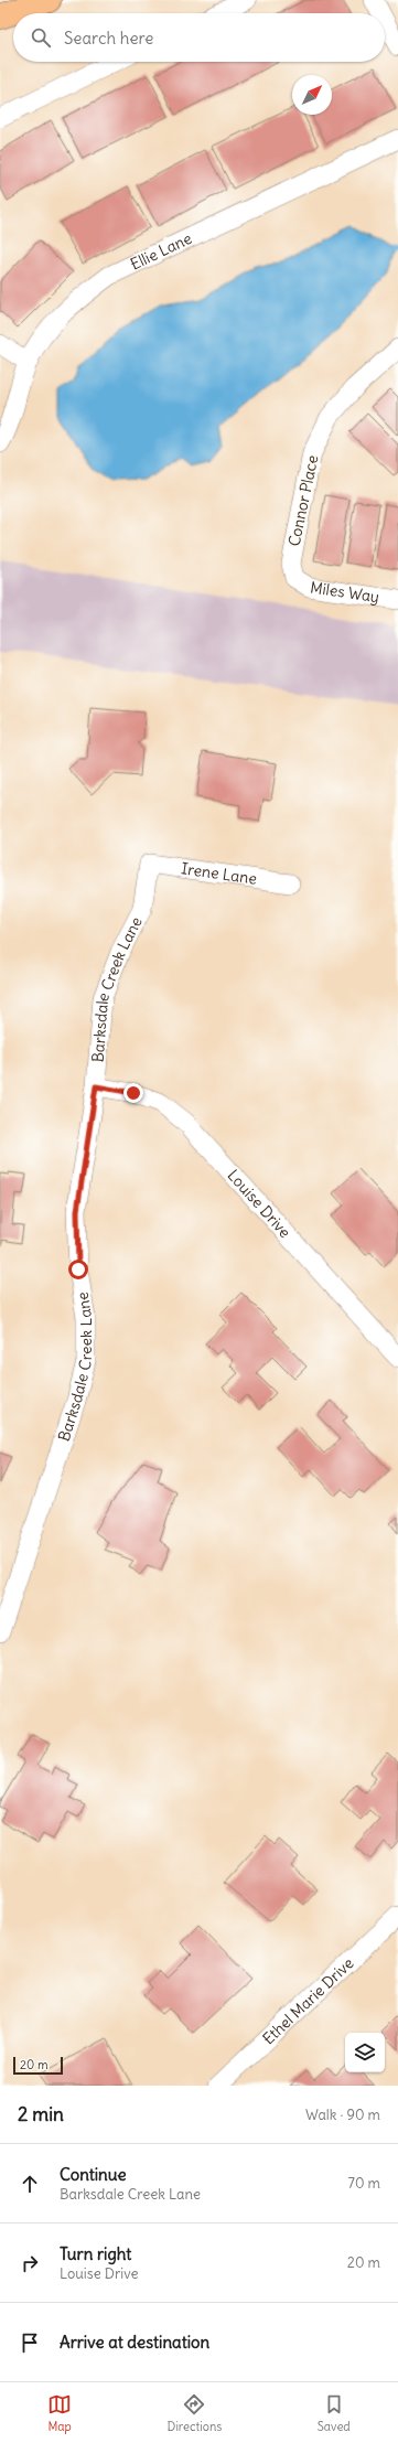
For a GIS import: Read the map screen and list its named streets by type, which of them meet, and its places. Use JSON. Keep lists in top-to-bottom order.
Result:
{
  "streets": {
    "street": [
      "Ellie Lane",
      "Connor Place",
      "Miles Way",
      "Irene Lane",
      "Barksdale Creek Lane",
      "Louise Drive",
      "Ethel Marie Drive"
    ]
  },
  "crossings": [
    ["Connor Place", "Miles Way"],
    ["Irene Lane", "Barksdale Creek Lane"],
    ["Barksdale Creek Lane", "Louise Drive"]
  ],
  "scale_bar": "20 m",
  "north": "top right",
  "page": {
    "search": "Search here",
    "scale": "20 m",
    "heading": ["2 min", "Walk · 90 m"],
    "list": [
      ["Continue", "Barksdale Creek Lane", "70 m"],
      ["Turn right", "Louise Drive", "20 m"],
      "Arrive at destination"
    ],
    "nav": ["Map", "Directions", "Saved"]
  }
}
